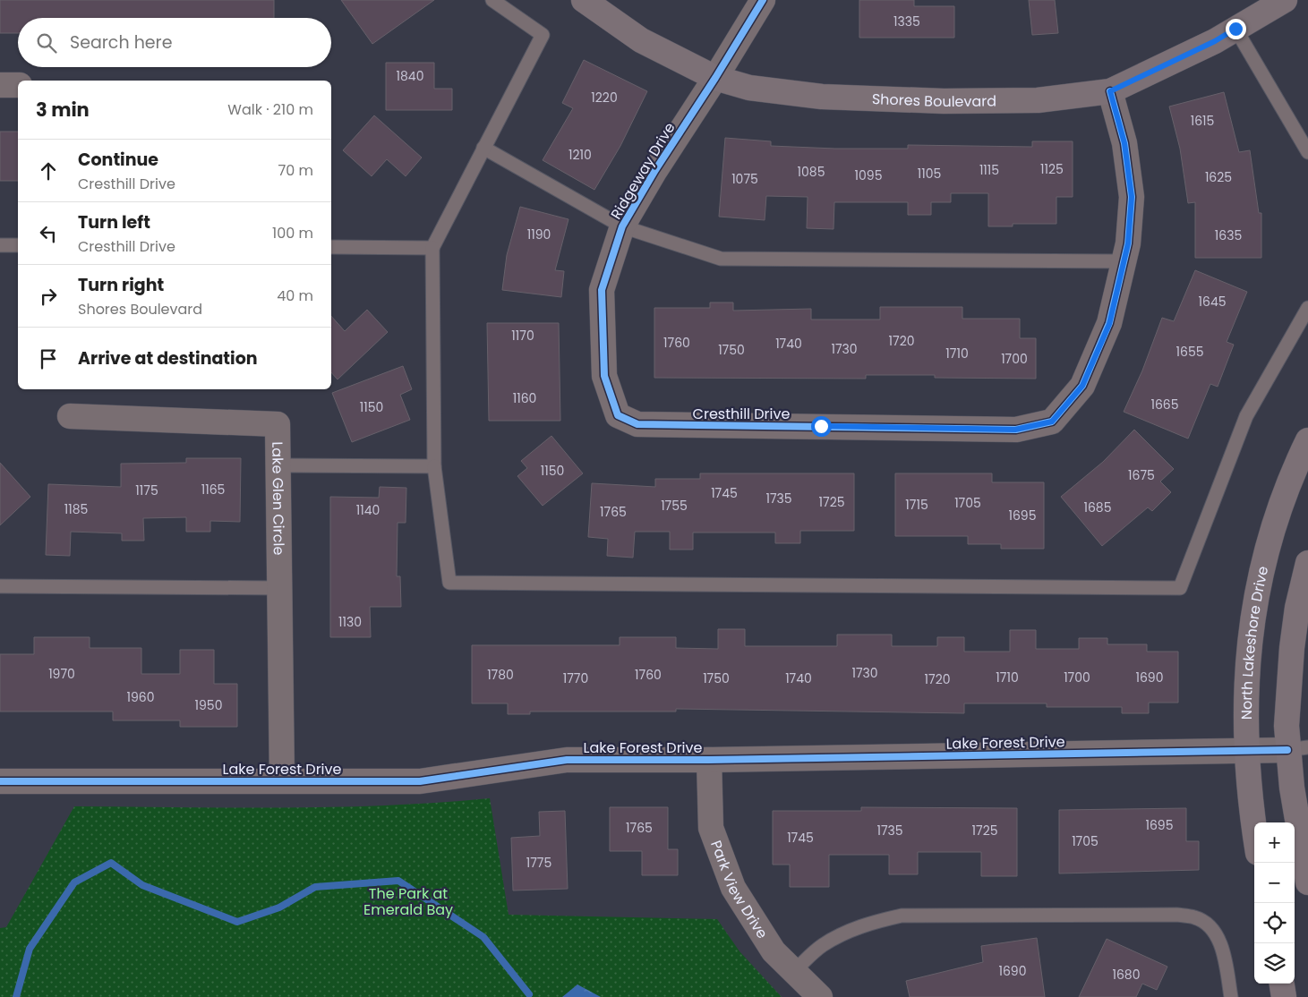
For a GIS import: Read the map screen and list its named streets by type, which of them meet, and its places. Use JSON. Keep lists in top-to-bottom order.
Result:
{
  "streets": {
    "main road": ["Shores Boulevard", "North Lakeshore Drive"],
    "street": [
      "Ridgeway Drive",
      "Cresthill Drive",
      "Lake Glen Circle",
      "Lake Forest Drive",
      "Park View Drive"
    ]
  },
  "crossings": [
    ["Shores Boulevard", "Ridgeway Drive"],
    ["Shores Boulevard", "Cresthill Drive"],
    ["Ridgeway Drive", "Cresthill Drive"],
    ["Lake Glen Circle", "Lake Forest Drive"],
    ["North Lakeshore Drive", "Lake Forest Drive"],
    ["Lake Forest Drive", "Park View Drive"]
  ],
  "parks": ["The Park at Emerald Bay"],
  "house_numbers": [
    "1335",
    "1840",
    "1220",
    "1615",
    "1210",
    "1125",
    "1115",
    "1085",
    "1105",
    "1095",
    "1625",
    "1075",
    "1190",
    "1635",
    "1645",
    "1170",
    "1720",
    "1760",
    "1740",
    "1730",
    "1750",
    "1655",
    "1710",
    "1700",
    "1160",
    "1665",
    "1150",
    "1150",
    "1675",
    "1165",
    "1175",
    "1745",
    "1735",
    "1725",
    "1705",
    "1715",
    "1755",
    "1685",
    "1185",
    "1140",
    "1765",
    "1695",
    "1130",
    "1730",
    "1970",
    "1780",
    "1760",
    "1710",
    "1700",
    "1690",
    "1770",
    "1750",
    "1740",
    "1720",
    "1960",
    "1950",
    "1695",
    "1765",
    "1735",
    "1725",
    "1745",
    "1705",
    "1775",
    "1690",
    "1680"
  ],
  "page": {
    "search": "Search here",
    "heading": ["3 min", "Walk · 210 m"],
    "list": [
      ["Continue", "Cresthill Drive", "70 m"],
      ["Turn left", "Cresthill Drive", "100 m"],
      ["Turn right", "Shores Boulevard", "40 m"],
      "Arrive at destination"
    ],
    "map_buttons": ["+", "−"]
  }
}
